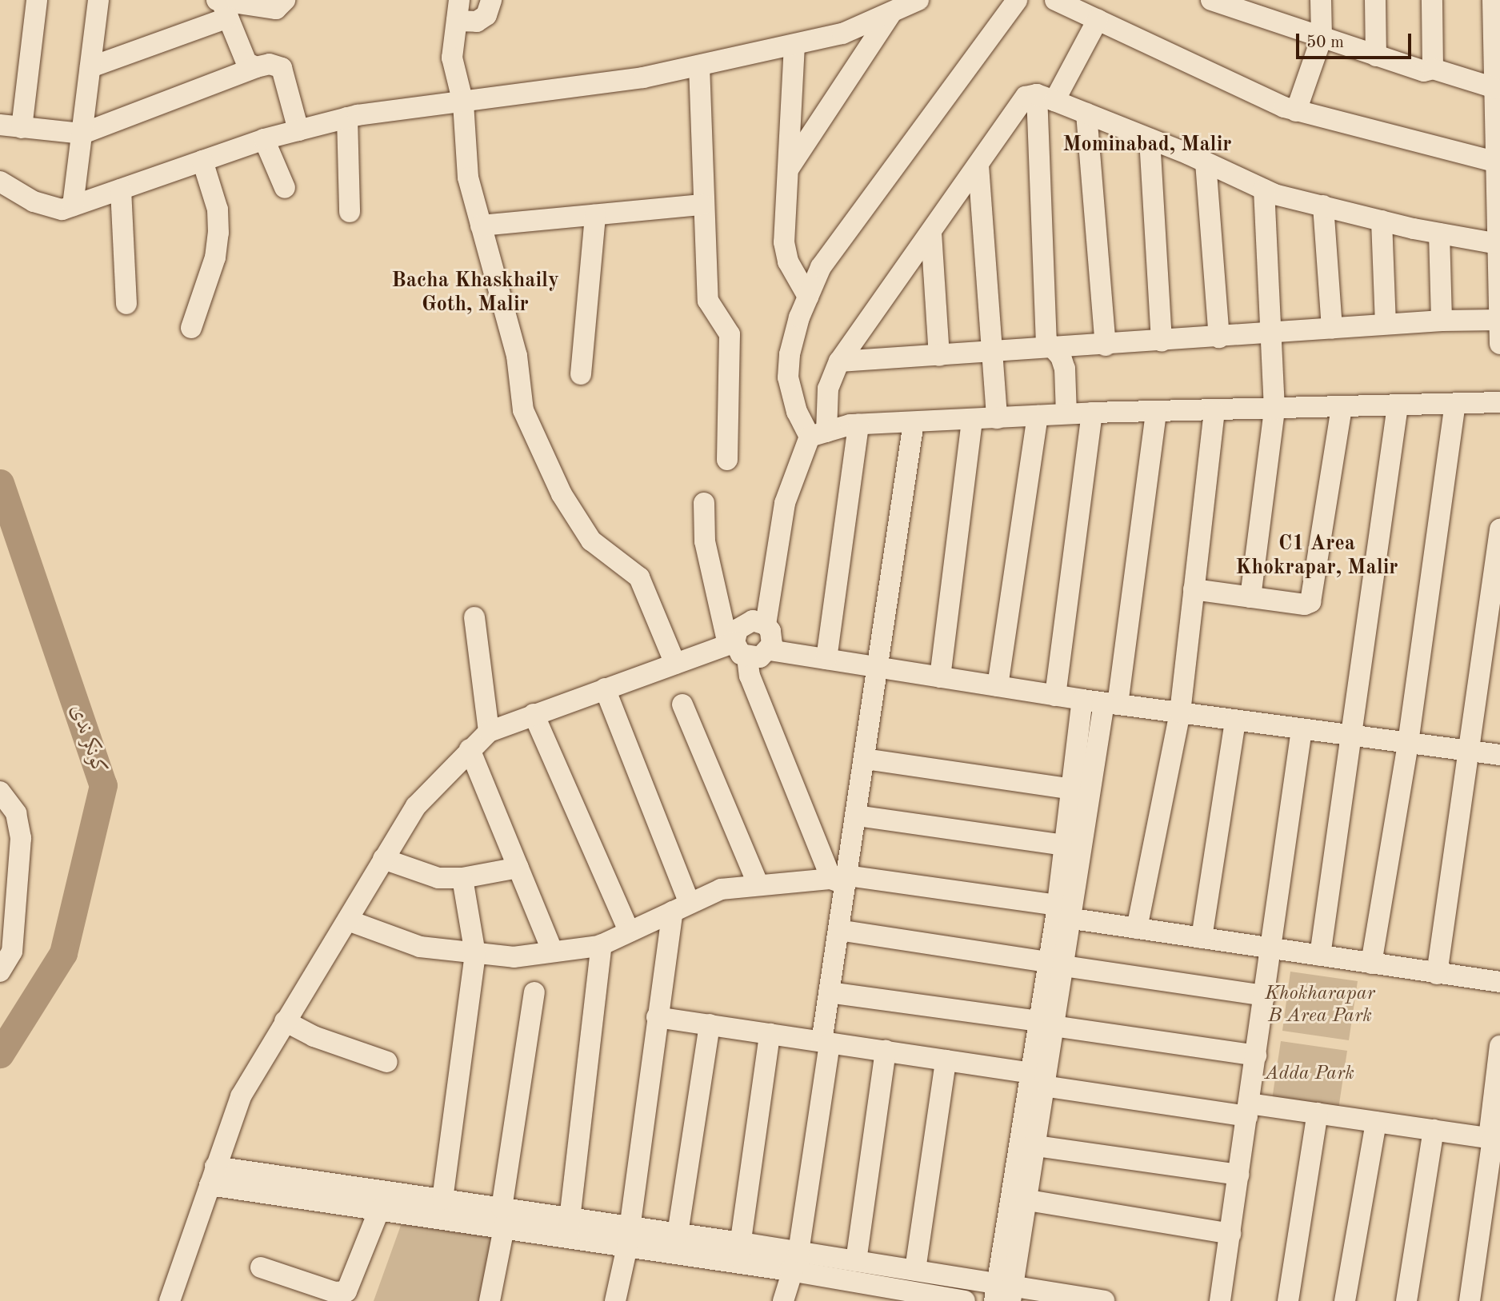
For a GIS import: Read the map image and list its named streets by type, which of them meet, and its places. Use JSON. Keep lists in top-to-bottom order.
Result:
{
  "districts": ["Mominabad, Malir", "Bacha Khaskhaily Goth, Malir", "C1 Area Khokrapar, Malir"],
  "water": ["کونکر ندی"],
  "parks": ["Khokharapar B Area Park", "Adda Park"],
  "scale_bar": "50 m"
}
